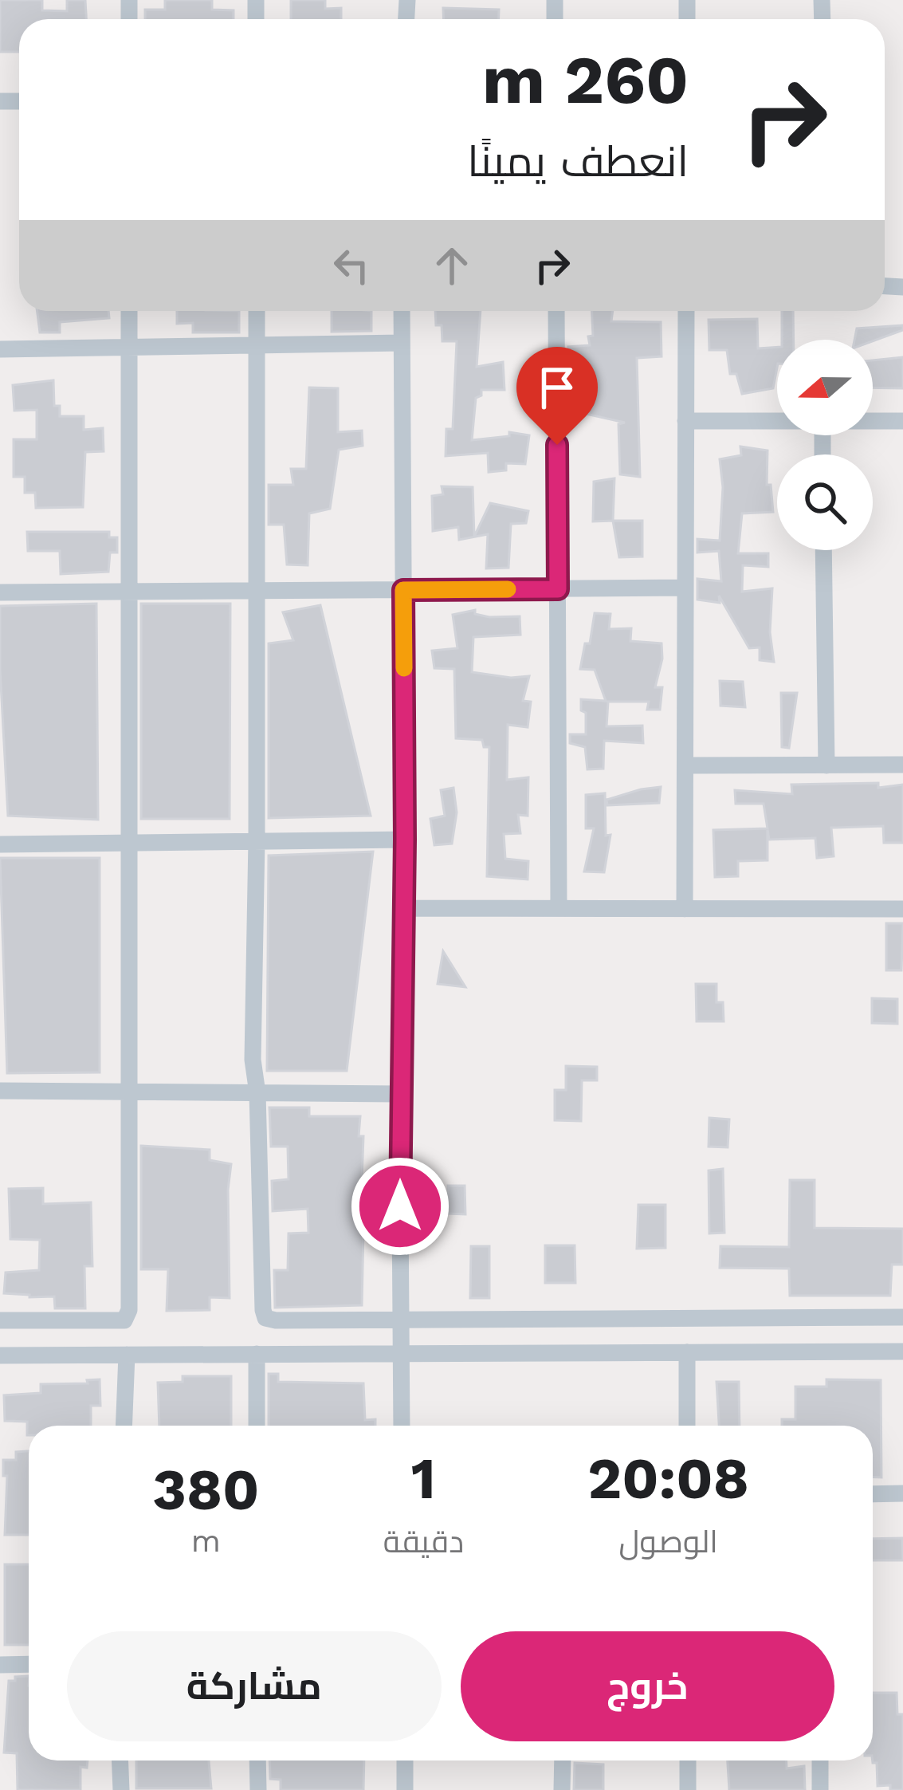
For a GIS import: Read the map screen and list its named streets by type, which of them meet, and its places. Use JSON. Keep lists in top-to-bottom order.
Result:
{
  "north": "left",
  "page": {
    "turn": ["260 m", "انعطف يمينًا"],
    "eta": [
      "20:08",
      "الوصول",
      "1",
      "دقيقة",
      "380",
      "m"
    ],
    "buttons": ["خروج", "مشاركة"]
  }
}
